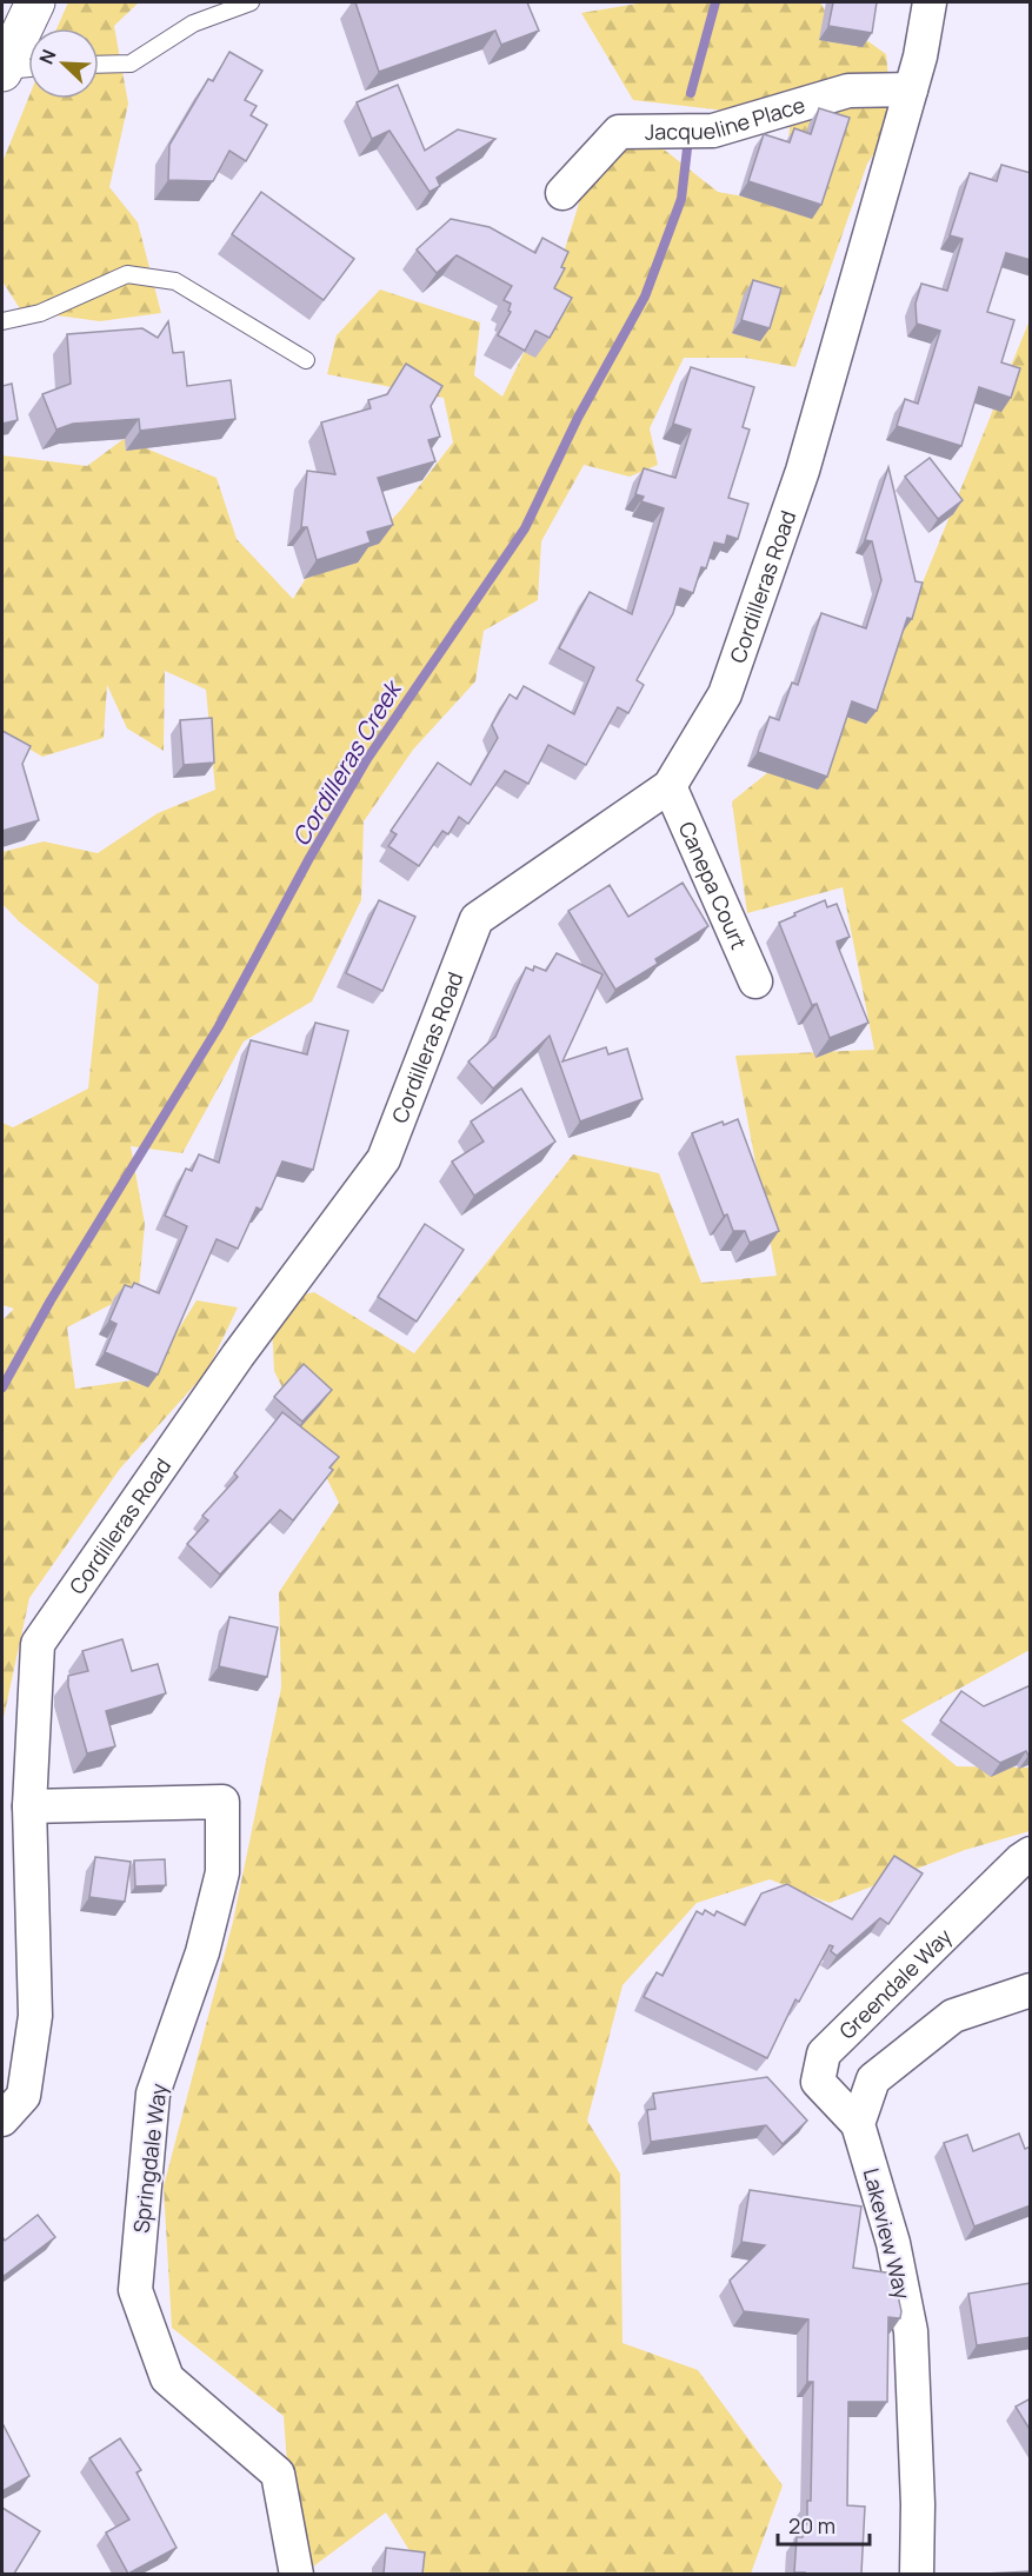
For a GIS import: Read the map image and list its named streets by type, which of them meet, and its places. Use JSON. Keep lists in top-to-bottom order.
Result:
{
  "streets": {
    "street": [
      "Jacqueline Place",
      "Cordilleras Road",
      "Canepa Court",
      "Greendale Way",
      "Springdale Way",
      "Lakeview Way"
    ]
  },
  "crossings": [
    ["Jacqueline Place", "Cordilleras Road"],
    ["Cordilleras Road", "Canepa Court"],
    ["Cordilleras Road", "Springdale Way"],
    ["Greendale Way", "Lakeview Way"]
  ],
  "water": ["Cordilleras Creek"],
  "scale_bar": "20 m",
  "north": "top left"
}
